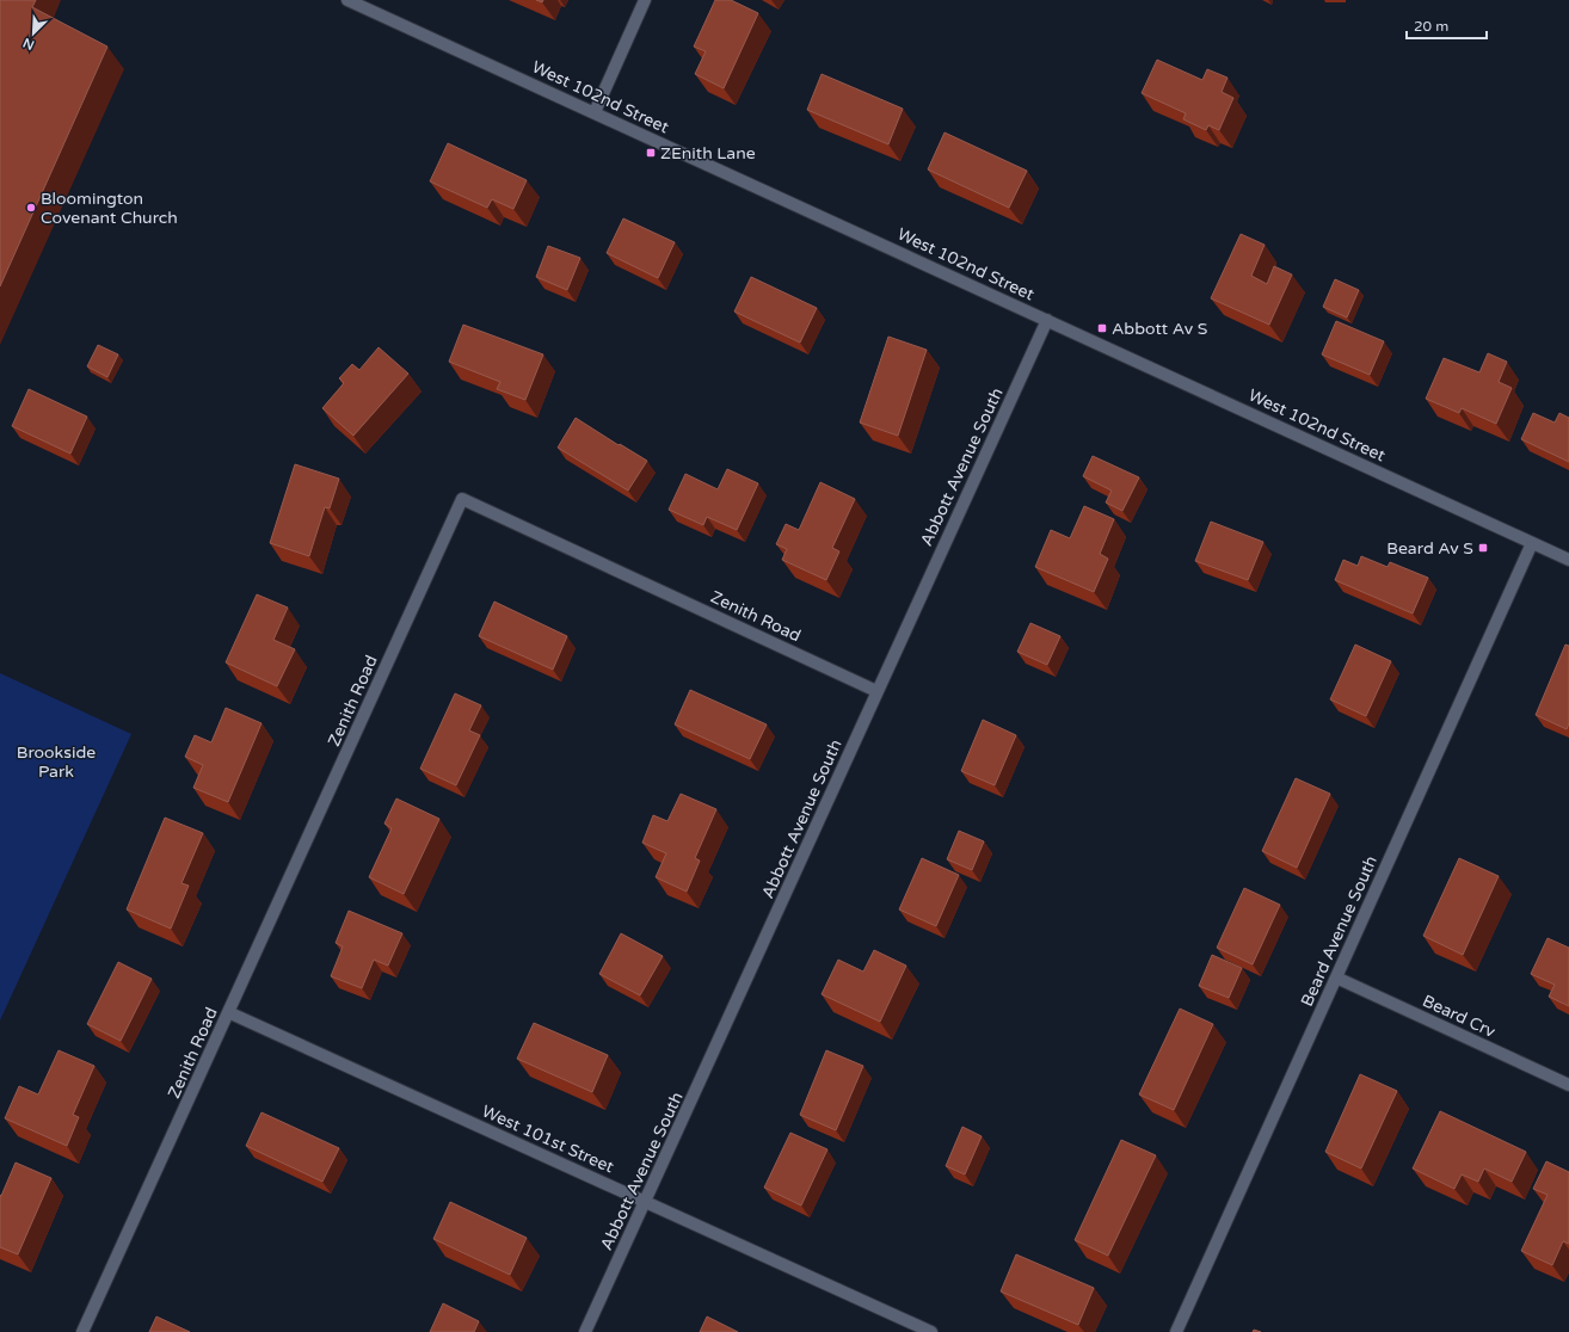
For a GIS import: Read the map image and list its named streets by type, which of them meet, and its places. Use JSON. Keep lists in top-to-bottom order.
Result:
{
  "streets": {
    "street": [
      "West 102nd Street",
      "Abbott Avenue South",
      "Zenith Road",
      "Beard Avenue South",
      "Beard Crv",
      "West 101st Street"
    ]
  },
  "crossings": [
    ["West 102nd Street", "Abbott Avenue South"],
    ["West 102nd Street", "Beard Avenue South"],
    ["Abbott Avenue South", "Zenith Road"],
    ["Abbott Avenue South", "West 101st Street"],
    ["Zenith Road", "West 101st Street"],
    ["Beard Avenue South", "Beard Crv"]
  ],
  "parks": ["Brookside Park"],
  "places": {
    "transit": ["ZEnith Lane", "Abbott Av S", "Beard Av S"],
    "other": ["Bloomington Covenant Church"]
  },
  "scale_bar": "20 m",
  "north": "bottom left"
}
